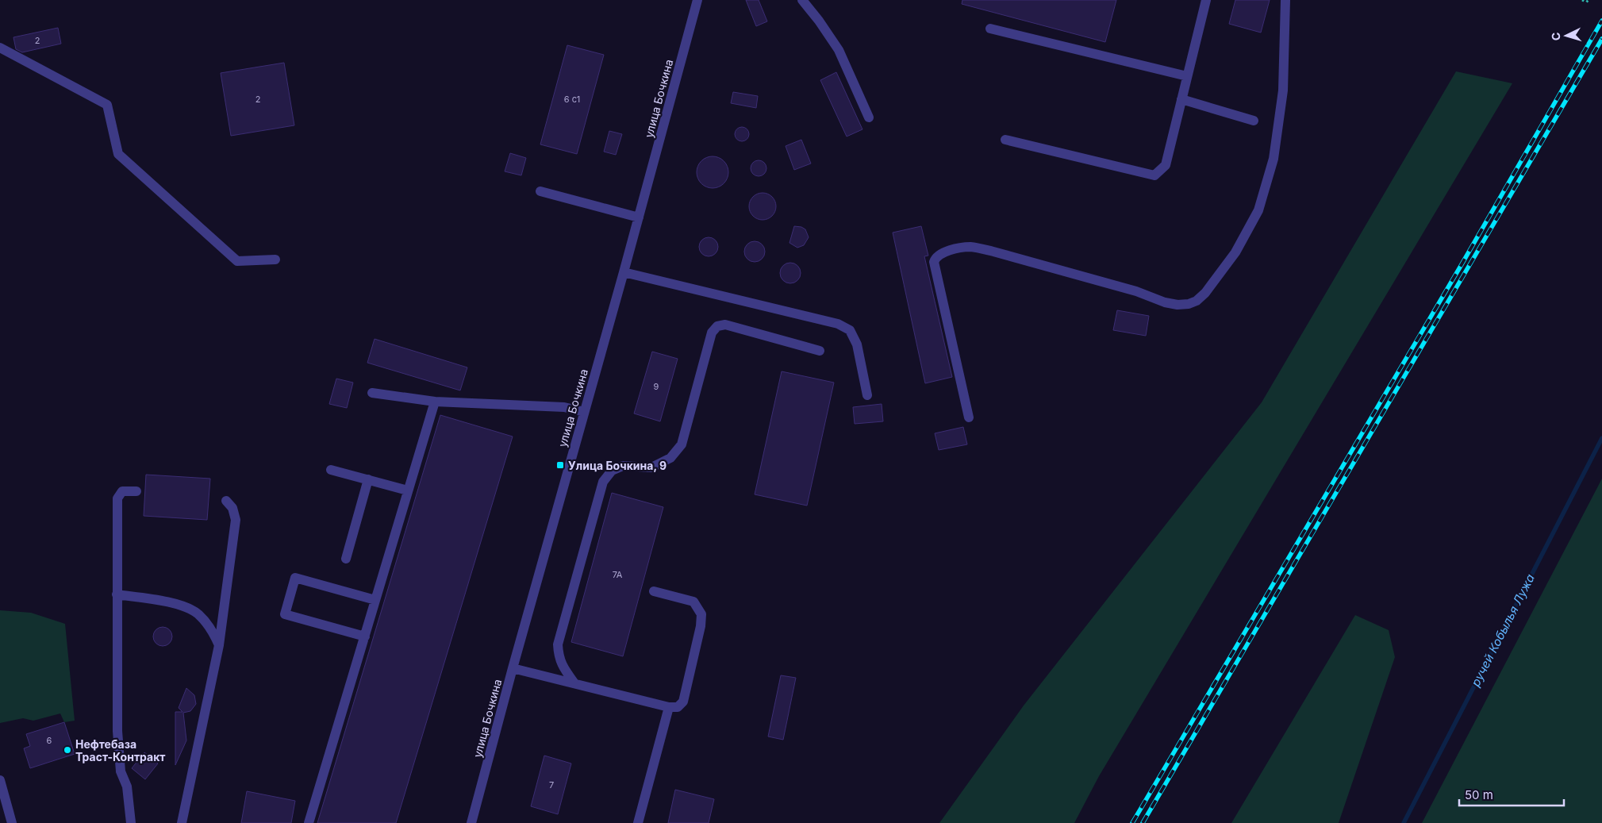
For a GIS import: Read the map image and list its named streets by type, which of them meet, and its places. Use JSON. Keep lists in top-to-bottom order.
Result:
{
  "streets": {
    "street": ["улица Бочкина"]
  },
  "water": ["ручей Кобылья Лужа"],
  "places": {
    "transit": ["Улица Бочкина, 9"],
    "other": ["Нефтебаза Траст-Контракт"]
  },
  "house_numbers": [
    "2",
    "2",
    "6 с1",
    "9",
    "7А",
    "6",
    "7"
  ],
  "scale_bar": "50 m",
  "north": "left"
}
